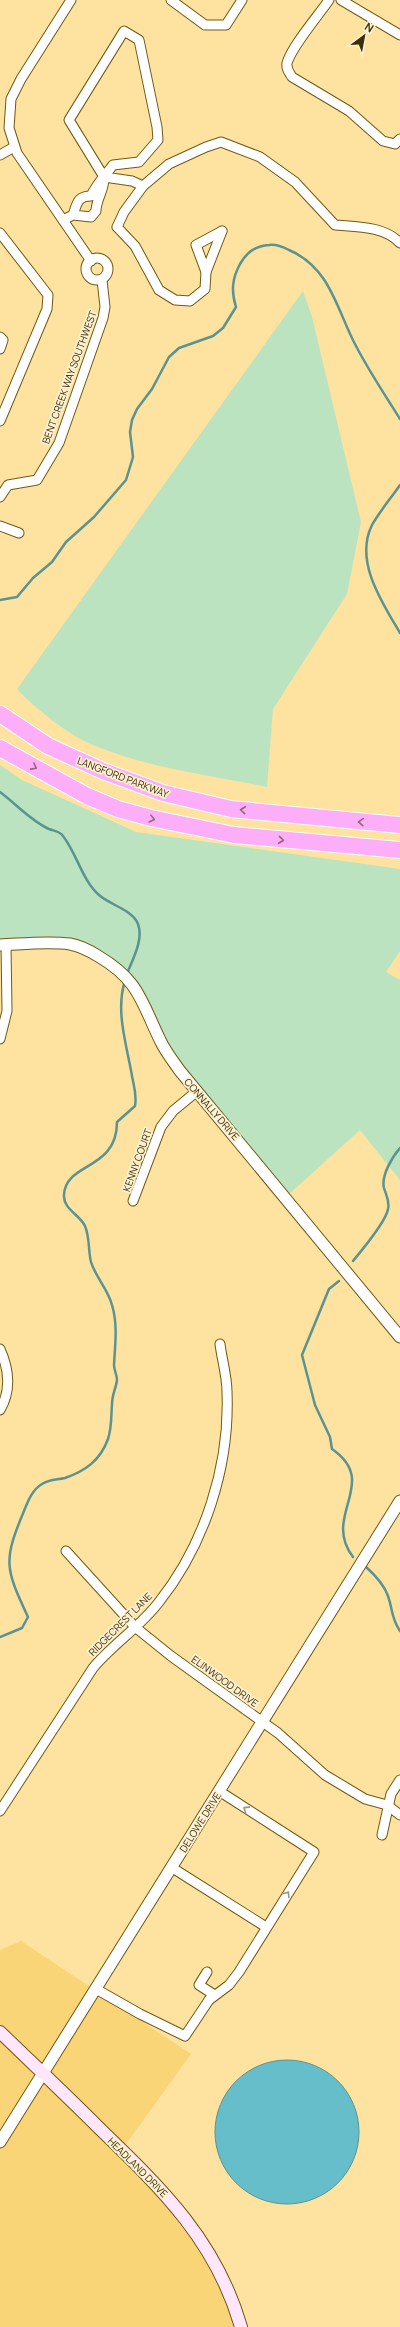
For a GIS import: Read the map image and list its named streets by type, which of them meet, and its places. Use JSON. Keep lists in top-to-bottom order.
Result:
{
  "streets": {
    "highway": ["LANGFORD PARKWAY"],
    "main road": ["HEADLAND DRIVE"],
    "street": [
      "BENT CREEK WAY SOUTHWEST",
      "CONNALLY DRIVE",
      "KENNY COURT",
      "RIDGECREST LANE",
      "ELINWOOD DRIVE",
      "DELOWE DRIVE"
    ]
  },
  "crossings": [
    ["CONNALLY DRIVE", "KENNY COURT"],
    ["RIDGECREST LANE", "ELINWOOD DRIVE"],
    ["ELINWOOD DRIVE", "DELOWE DRIVE"],
    ["DELOWE DRIVE", "HEADLAND DRIVE"]
  ],
  "north": "top right"
}
